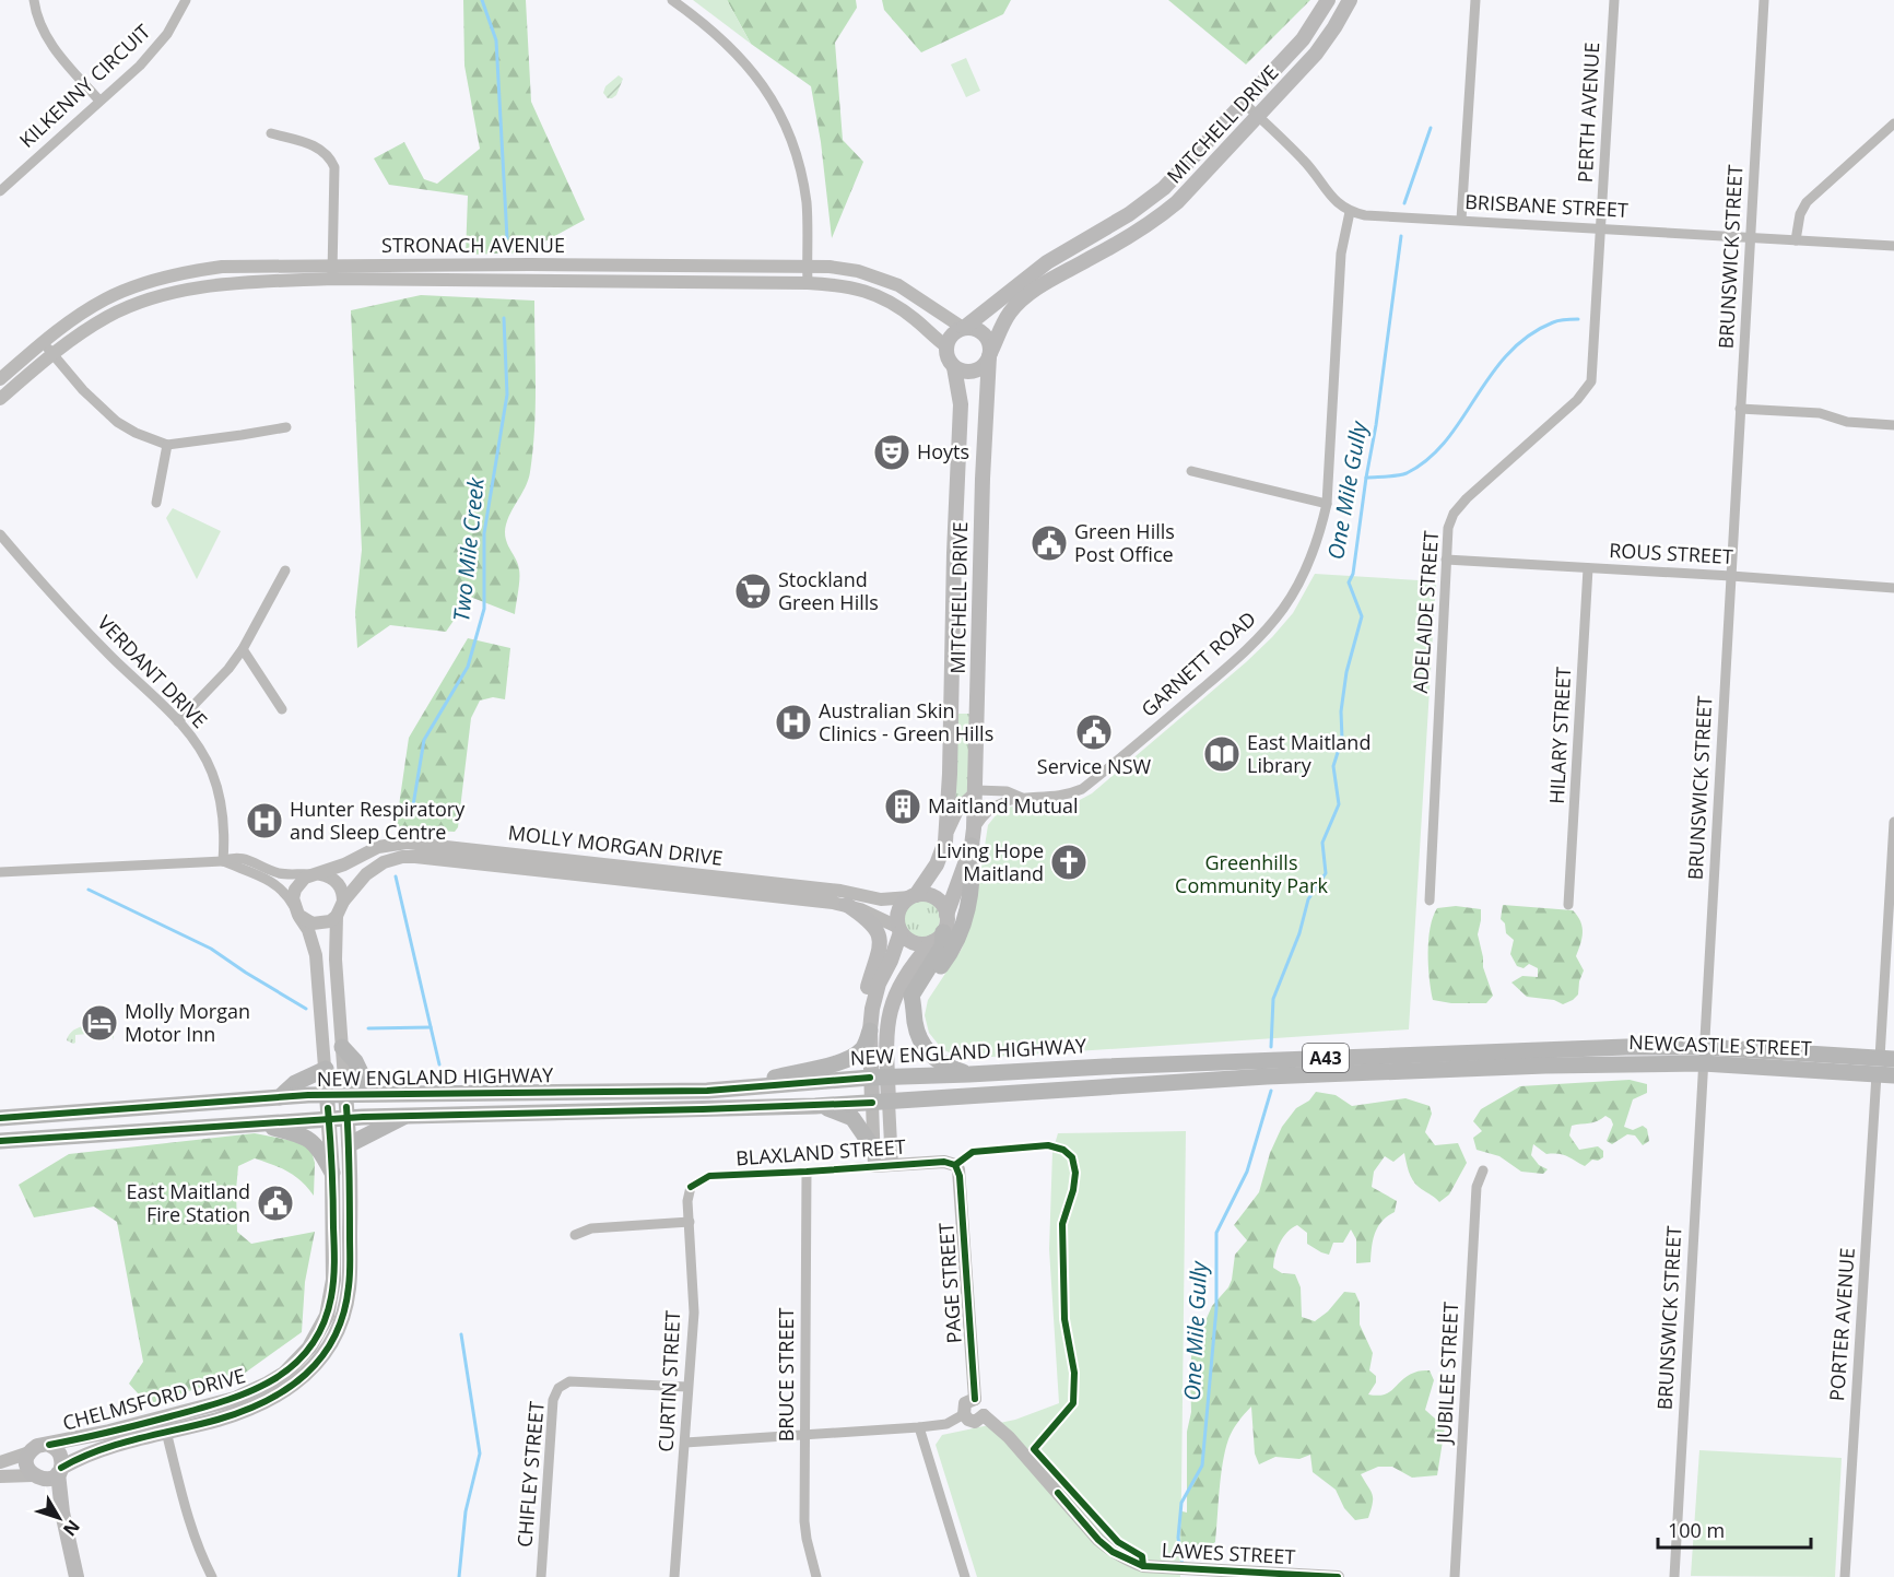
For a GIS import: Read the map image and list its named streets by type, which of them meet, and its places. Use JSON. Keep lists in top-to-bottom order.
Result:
{
  "streets": {
    "highway": ["NEWCASTLE STREET", "NEW ENGLAND HIGHWAY", "A43"],
    "main road": ["MITCHELL DRIVE", "CHELMSFORD DRIVE"],
    "street": [
      "KILKENNY CIRCUIT",
      "PERTH AVENUE",
      "BRISBANE STREET",
      "STRONACH AVENUE",
      "BRUNSWICK STREET",
      "ROUS STREET",
      "ADELAIDE STREET",
      "GARNETT ROAD",
      "VERDANT DRIVE",
      "HILARY STREET",
      "MOLLY MORGAN DRIVE",
      "BLAXLAND STREET",
      "PAGE STREET",
      "PORTER AVENUE",
      "JUBILEE STREET",
      "BRUCE STREET",
      "CURTIN STREET",
      "CHIFLEY STREET",
      "LAWES STREET"
    ]
  },
  "crossings": [
    ["PERTH AVENUE", "BRISBANE STREET"],
    ["PERTH AVENUE", "ADELAIDE STREET"],
    ["MITCHELL DRIVE", "STRONACH AVENUE"],
    ["MITCHELL DRIVE", "GARNETT ROAD"],
    ["MITCHELL DRIVE", "MOLLY MORGAN DRIVE"],
    ["BRISBANE STREET", "BRUNSWICK STREET"],
    ["BRISBANE STREET", "ADELAIDE STREET"],
    ["BRISBANE STREET", "GARNETT ROAD"],
    ["BRUNSWICK STREET", "ROUS STREET"],
    ["BRUNSWICK STREET", "NEWCASTLE STREET"],
    ["ROUS STREET", "ADELAIDE STREET"],
    ["ROUS STREET", "HILARY STREET"],
    ["VERDANT DRIVE", "MOLLY MORGAN DRIVE"],
    ["MOLLY MORGAN DRIVE", "CHELMSFORD DRIVE"],
    ["NEWCASTLE STREET", "NEW ENGLAND HIGHWAY"],
    ["NEWCASTLE STREET", "PORTER AVENUE"],
    ["NEW ENGLAND HIGHWAY", "CHELMSFORD DRIVE"],
    ["BLAXLAND STREET", "PAGE STREET"],
    ["BLAXLAND STREET", "BRUCE STREET"],
    ["BLAXLAND STREET", "CURTIN STREET"],
    ["PAGE STREET", "LAWES STREET"],
    ["CURTIN STREET", "CHIFLEY STREET"]
  ],
  "water": ["One Mile Gully", "Two Mile Creek"],
  "parks": ["Greenhills Community Park"],
  "places": {
    "theatre": ["Hoyts"],
    "public building": ["Green Hills Post Office", "Service NSW", "East Maitland Fire Station"],
    "supermarket": ["Stockland Green Hills"],
    "hospital": ["Australian Skin Clinics - Green Hills", "Hunter Respiratory and Sleep Centre"],
    "library": ["East Maitland Library"],
    "building": ["Maitland Mutual"],
    "church": ["Living Hope Maitland"],
    "hotel": ["Molly Morgan Motor Inn"]
  },
  "scale_bar": "100 m",
  "north": "bottom right"
}
